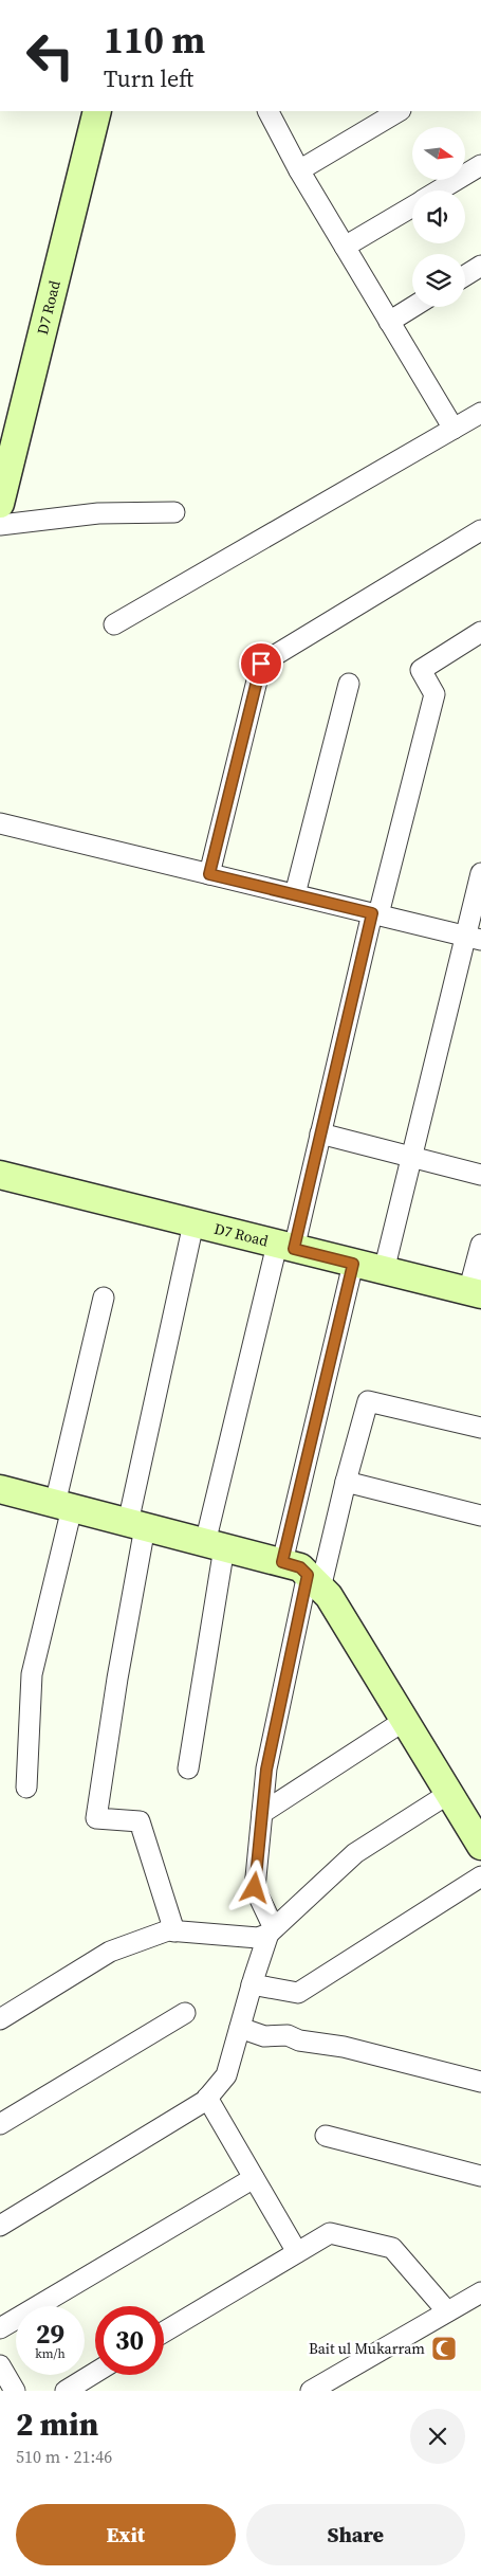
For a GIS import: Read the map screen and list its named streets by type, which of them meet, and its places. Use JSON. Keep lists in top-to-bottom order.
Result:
{
  "streets": {
    "street": ["D7 Road"]
  },
  "places": {
    "mosque": ["Bait ul Mukarram"]
  },
  "north": "right",
  "page": {
    "turn": ["110 m", "Turn left"],
    "speed": "29 km/h",
    "limit": "30",
    "heading": ["2 min", "510 m · 21:46"],
    "buttons": ["Exit", "Share"]
  }
}
